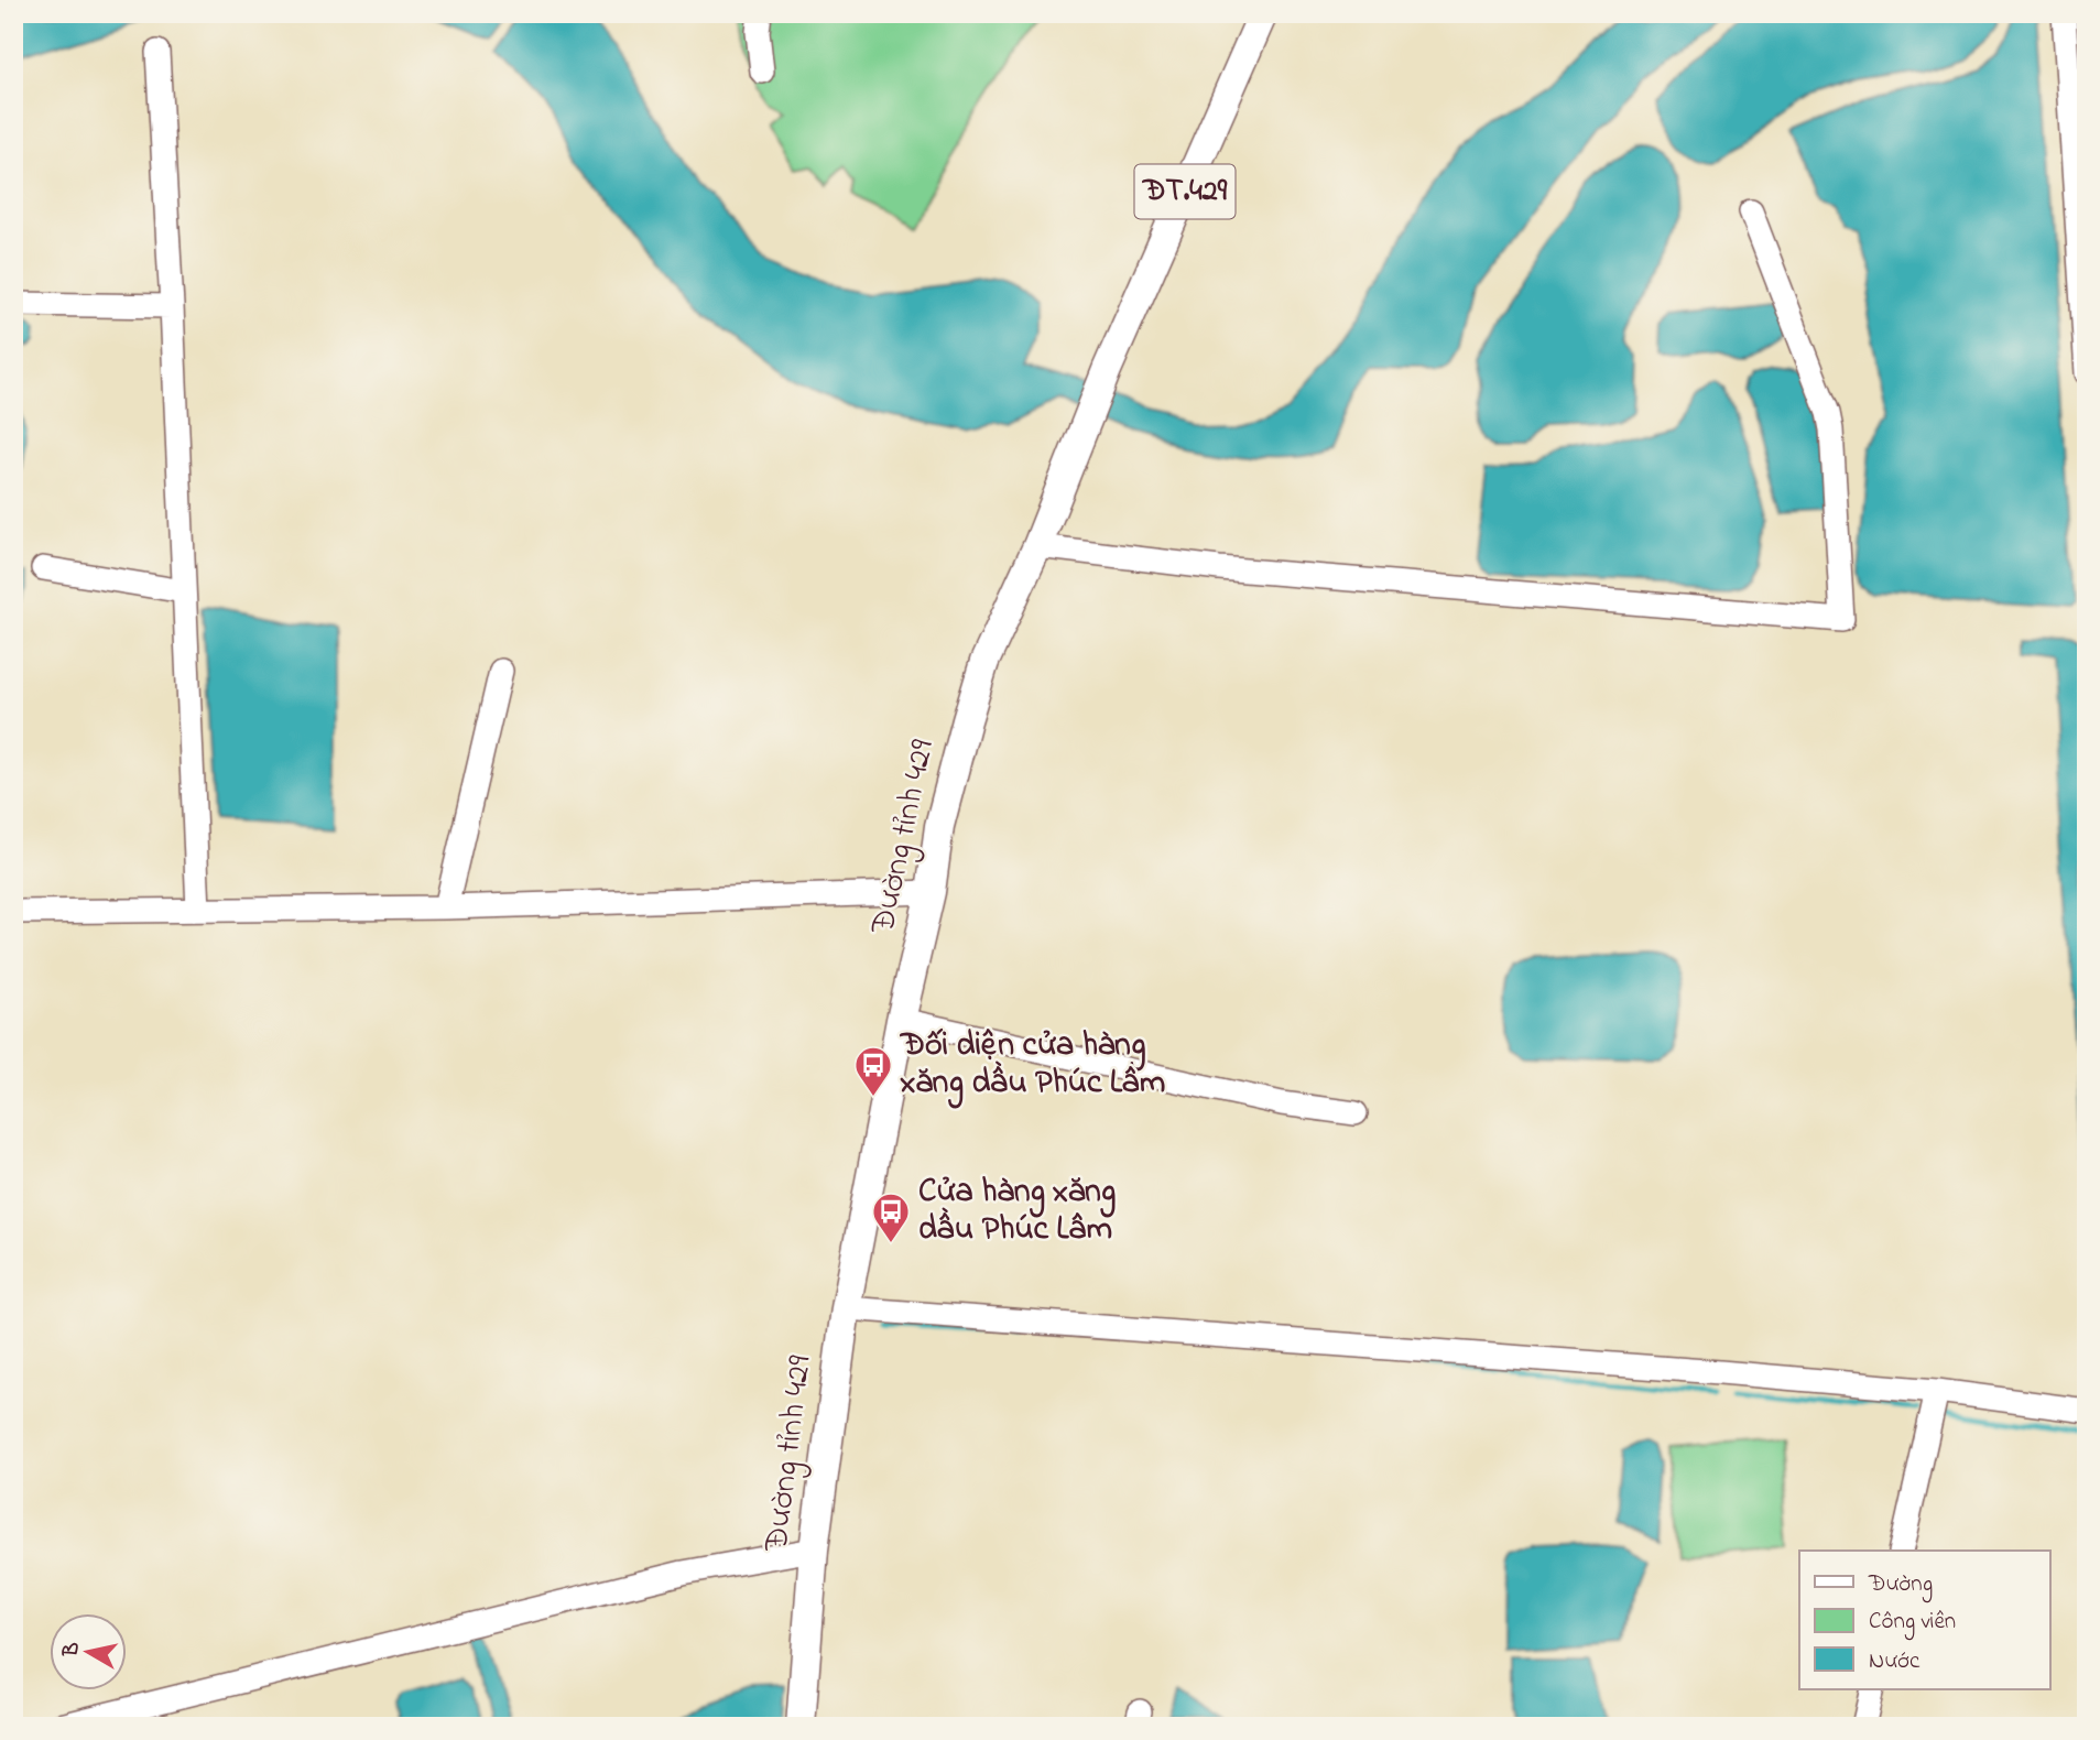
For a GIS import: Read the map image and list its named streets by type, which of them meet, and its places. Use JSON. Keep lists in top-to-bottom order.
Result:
{
  "streets": {
    "main road": ["ĐT.429", "Đường tỉnh 429"]
  },
  "places": {
    "bus stop": ["Đối diện cửa hàng xăng dầu Phúc Lâm", "Cửa hàng xăng dầu Phúc Lâm"]
  },
  "legend": ["Đường", "Công viên", "Nước"],
  "north": "left"
}
